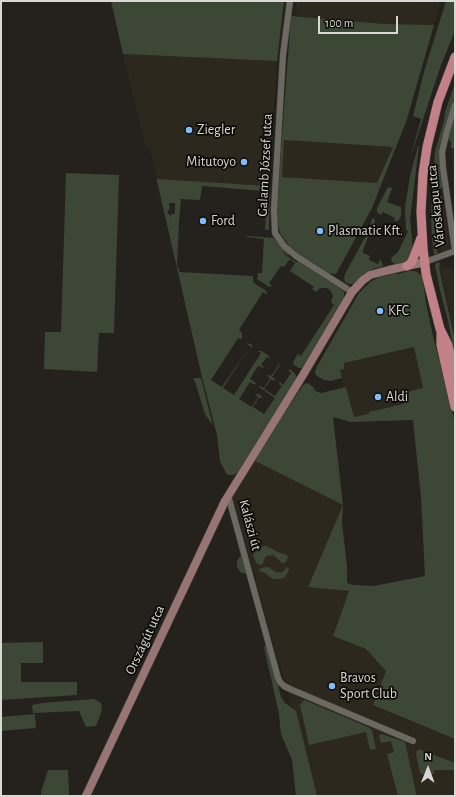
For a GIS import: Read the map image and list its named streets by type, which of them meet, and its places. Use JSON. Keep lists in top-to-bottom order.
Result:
{
  "streets": {
    "main road": ["Kalászi út", "Országút utca"],
    "street": ["Galamb József utca", "Városkapu utca"]
  },
  "crossings": [
    ["Galamb József utca", "Kalászi út"],
    ["Városkapu utca", "Kalászi út"],
    ["Kalászi út", "Országút utca"]
  ],
  "places": [
    "Ziegler",
    "Mitutoyo",
    "Ford",
    "Plasmatic Kft.",
    "KFC",
    "Aldi",
    "Bravos Sport Club"
  ],
  "scale_bar": "100 m",
  "north": "top"
}
